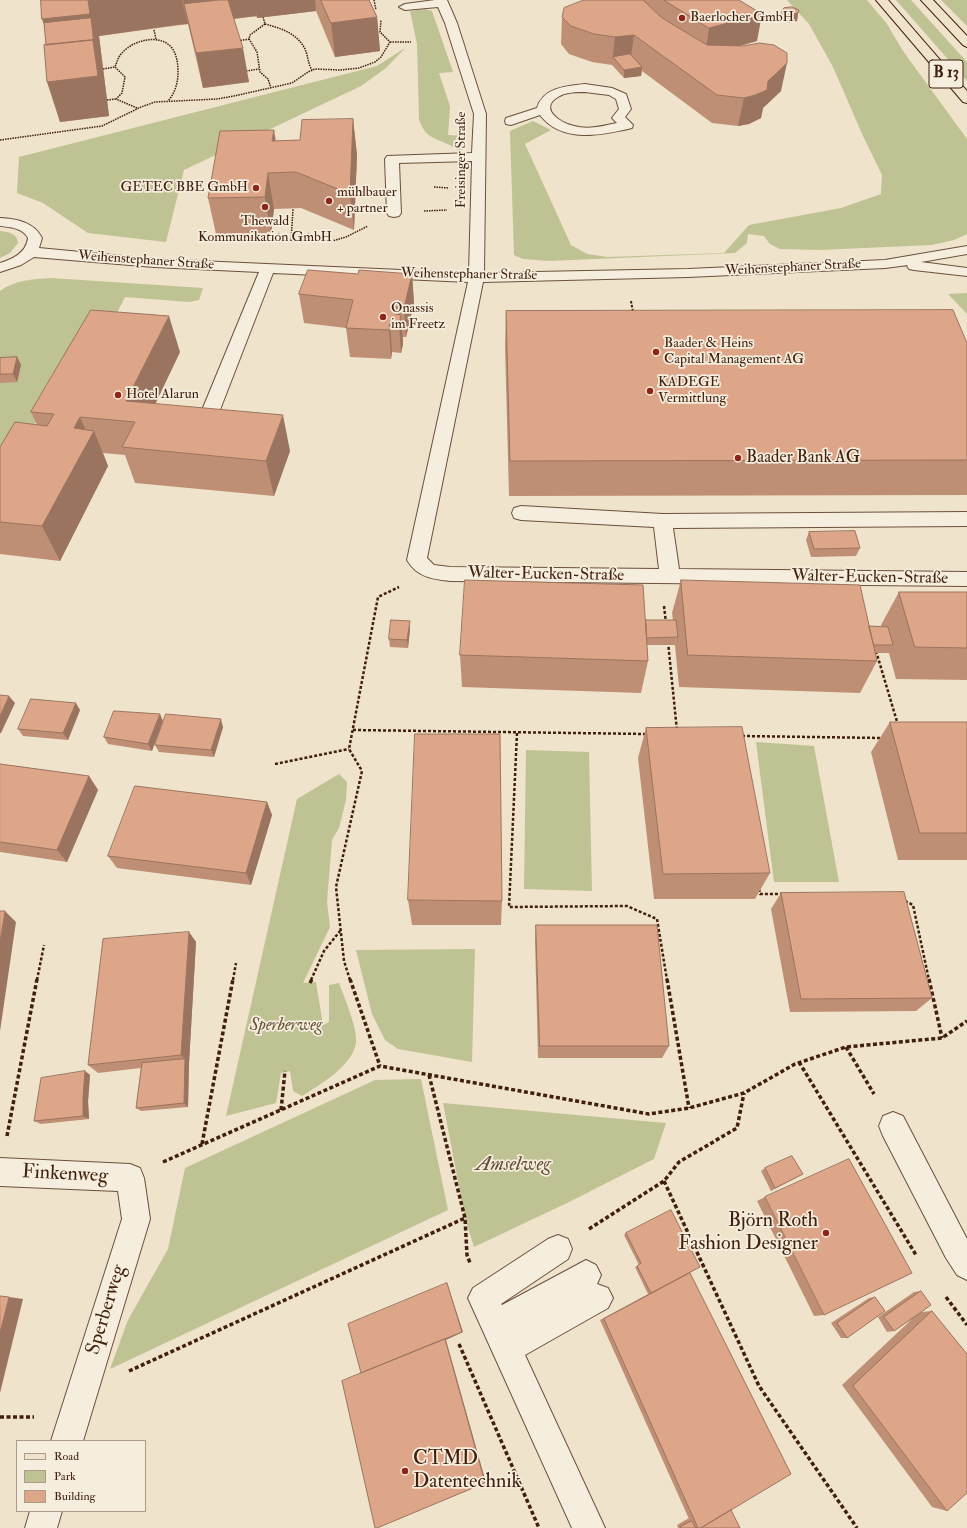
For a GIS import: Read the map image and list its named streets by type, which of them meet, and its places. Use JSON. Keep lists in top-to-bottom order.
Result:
{
  "streets": {
    "main road": ["B 13"],
    "street": [
      "Freisinger Straße",
      "Weihenstephaner Straße",
      "Walter-Eucken-Straße",
      "Finkenweg",
      "Sperberweg"
    ]
  },
  "crossings": [
    ["Freisinger Straße", "Weihenstephaner Straße"],
    ["Finkenweg", "Sperberweg"]
  ],
  "parks": ["Sperberweg", "Amselweg"],
  "places": [
    "Baerlocher GmbH",
    "GETEC BBE GmbH",
    "mühlbauer + partner",
    "Thewald Kommunikation GmbH",
    "Onassis im Freetz",
    "Baader & Heins Capital Management AG",
    "KADEGE Vermittlung",
    "Hotel Alarun",
    "Baader Bank AG",
    "Björn Roth Fashion Designer",
    "CTMD Datentechnik"
  ],
  "legend": ["Road", "Park", "Building"]
}
